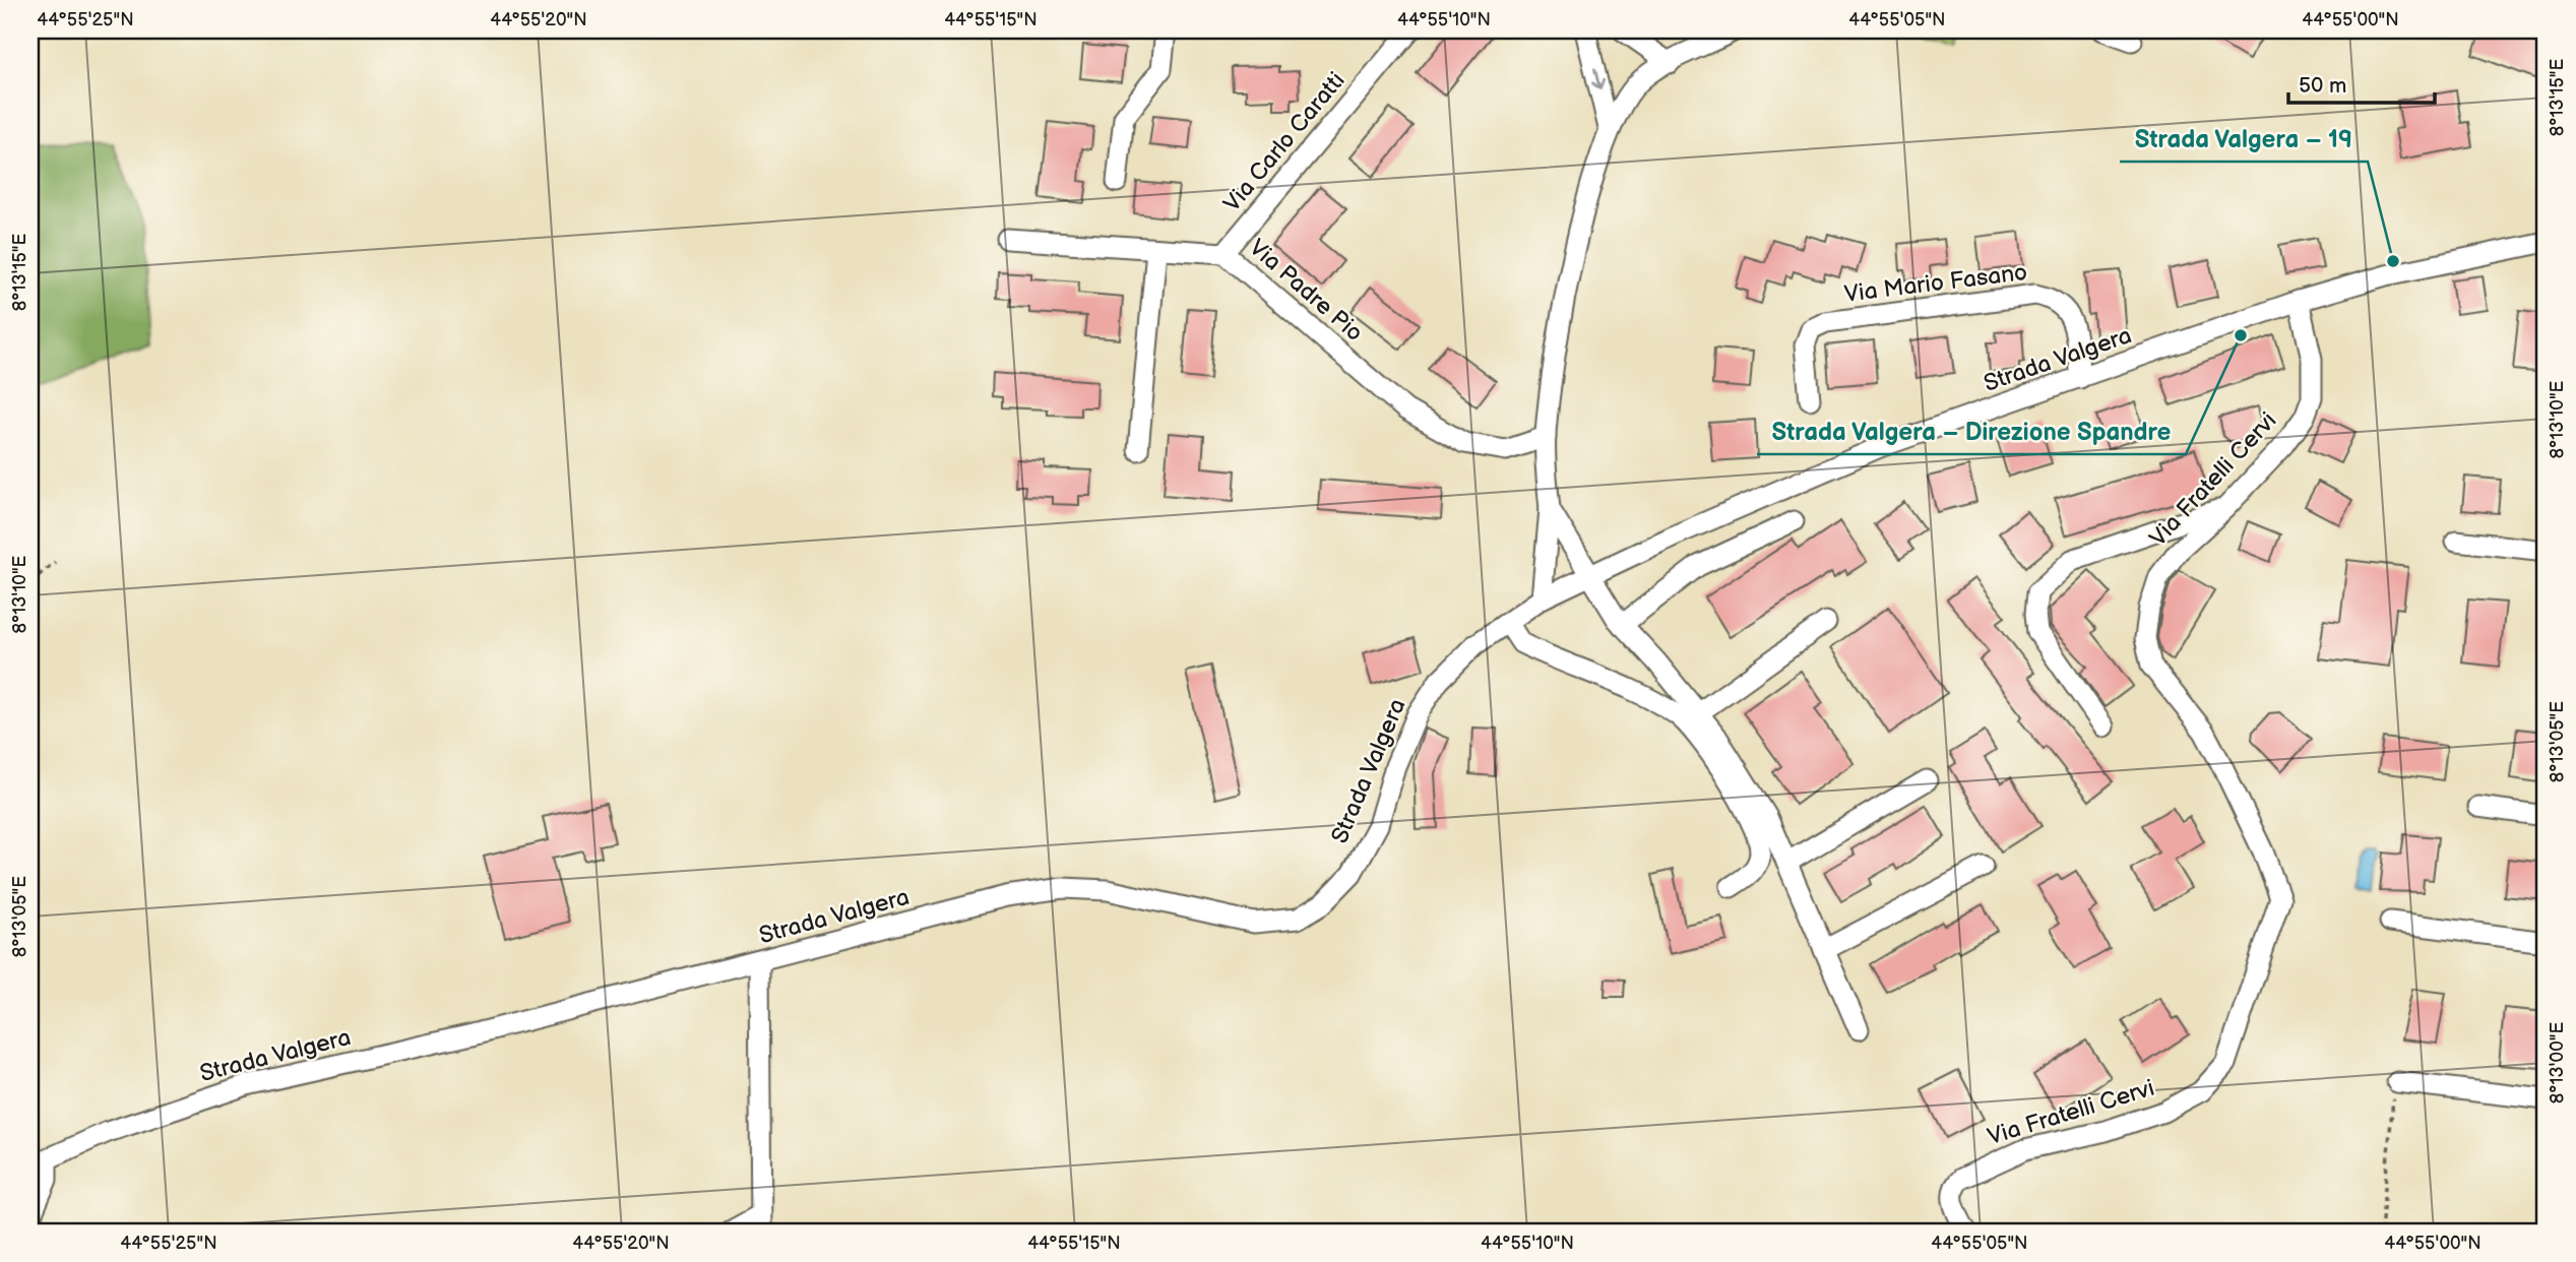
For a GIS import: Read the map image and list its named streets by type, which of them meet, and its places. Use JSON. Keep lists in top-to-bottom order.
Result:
{
  "streets": {
    "street": [
      "Via Carlo Caratti",
      "Via Mario Fasano",
      "Via Padre Pio",
      "Strada Valgera",
      "Via Fratelli Cervi"
    ]
  },
  "crossings": [
    ["Via Carlo Caratti", "Via Padre Pio"],
    ["Via Mario Fasano", "Strada Valgera"],
    ["Strada Valgera", "Via Fratelli Cervi"]
  ],
  "places": ["Strada Valgera – 19", "Strada Valgera – Direzione Spandre"],
  "scale_bar": "50 m",
  "coordinates": [
    "44°55'25\"N",
    "44°55'20\"N",
    "44°55'15\"N",
    "44°55'10\"N",
    "44°55'05\"N",
    "44°55'00\"N",
    "8°13'15\"E",
    "8°13'10\"E",
    "8°13'05\"E",
    "8°13'00\"E"
  ]
}
